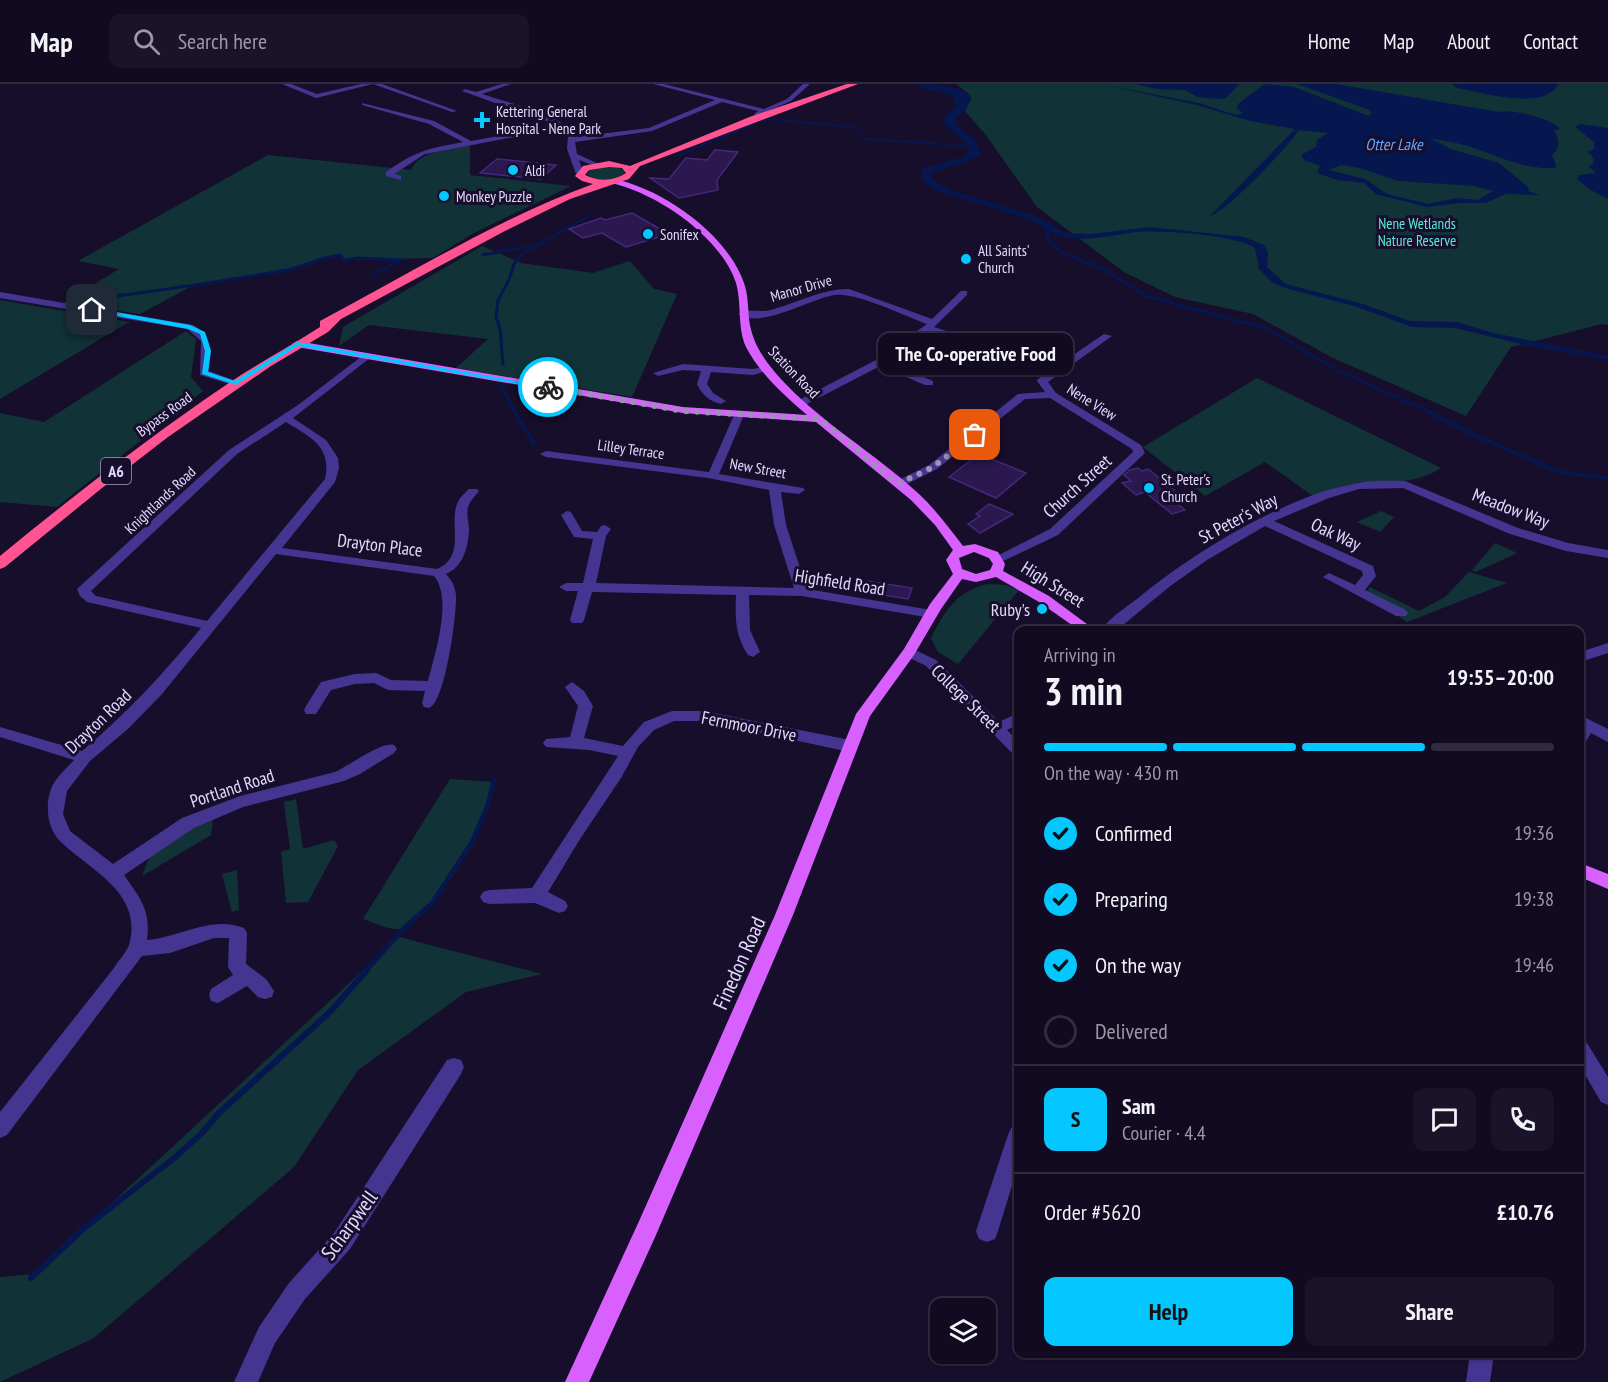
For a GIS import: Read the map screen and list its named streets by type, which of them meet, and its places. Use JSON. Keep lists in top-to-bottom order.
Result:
{
  "streets": {
    "highway": ["Bypass Road", "A6"],
    "main road": ["Station Road", "High Street", "Finedon Road"],
    "street": [
      "Manor Drive",
      "Nene View",
      "Lilley Terrace",
      "New Street",
      "Church Street",
      "Knightlands Road",
      "Meadow Way",
      "St Peter's Way",
      "Oak Way",
      "Drayton Place",
      "Highfield Road",
      "College Street",
      "Drayton Road",
      "Fernmoor Drive",
      "Portland Road",
      "Scharpwell"
    ]
  },
  "crossings": [
    ["Manor Drive", "Station Road"],
    ["Station Road", "Bypass Road"],
    ["Station Road", "High Street"],
    ["Nene View", "Church Street"],
    ["Lilley Terrace", "New Street"],
    ["Church Street", "High Street"],
    ["Knightlands Road", "Drayton Road"],
    ["Meadow Way", "St Peter's Way"],
    ["St Peter's Way", "Oak Way"],
    ["Drayton Place", "Drayton Road"],
    ["Highfield Road", "Finedon Road"],
    ["College Street", "Finedon Road"],
    ["Drayton Road", "Portland Road"],
    ["Fernmoor Drive", "Finedon Road"]
  ],
  "water": ["Otter Lake"],
  "parks": ["Nene Wetlands Nature Reserve"],
  "places": {
    "health": ["Kettering General Hospital - Nene Park"],
    "other": [
      "Aldi",
      "Monkey Puzzle",
      "Sonifex",
      "All Saints' Church",
      "The Co-operative Food",
      "St. Peter's Church",
      "Ruby's"
    ]
  },
  "page": {
    "header": "Map",
    "search": "Search here",
    "nav": [
      "Home",
      "Map",
      "About",
      "Contact"
    ],
    "bubble": "The Co-operative Food",
    "heading": ["3 min", "Arriving in", "19:55–20:00"],
    "panel": [
      "Sam",
      "Courier · 4.4",
      "Order #5620",
      "£10.76"
    ],
    "bar": "On the way · 430 m",
    "list": [
      ["Confirmed", "19:36"],
      ["Preparing", "19:38"],
      ["On the way", "19:46"],
      "Delivered"
    ],
    "round": "S",
    "buttons": ["Help", "Share"]
  }
}
